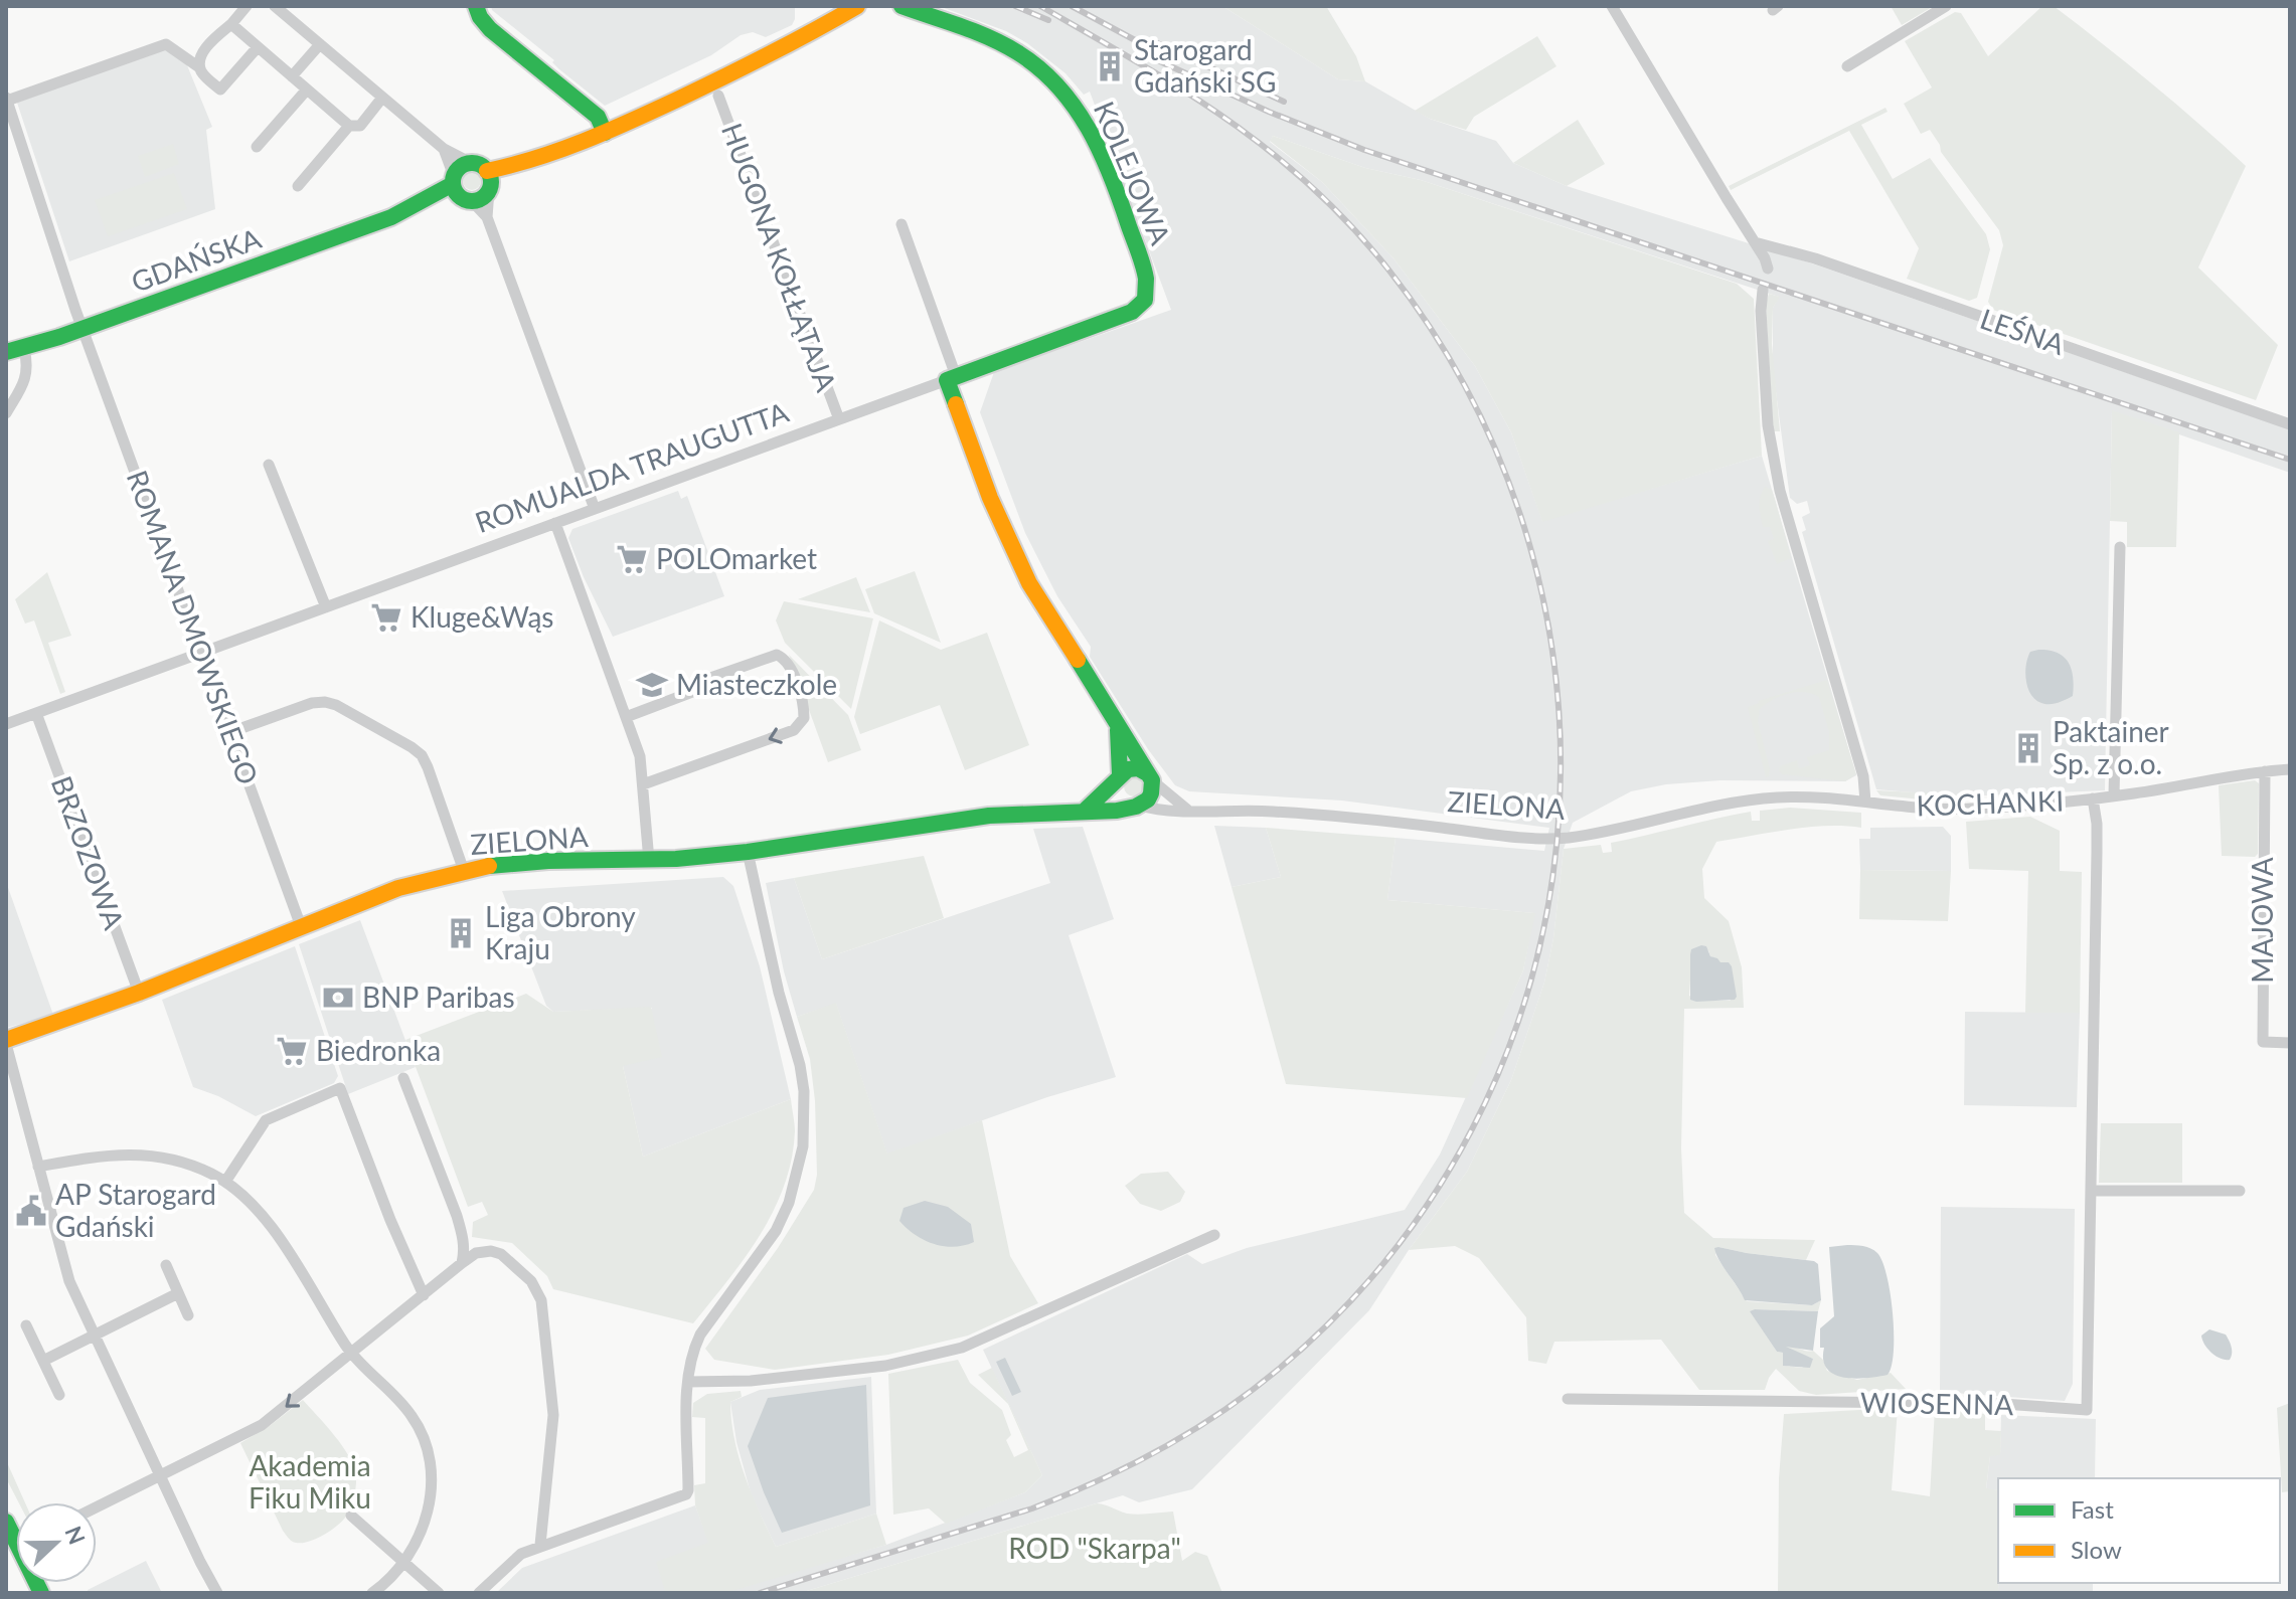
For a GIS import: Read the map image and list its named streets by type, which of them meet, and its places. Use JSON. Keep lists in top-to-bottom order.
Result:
{
  "streets": {
    "street": [
      "KOLEJOWA",
      "HUGONA KOŁŁĄTAJA",
      "GDAŃSKA",
      "LEŚNA",
      "ROMUALDA TRAUGUTTA",
      "ROMANA DMOWSKIEGO",
      "KOCHANKI",
      "ZIELONA",
      "BRZOZOWA",
      "MAJOWA",
      "WIOSENNA"
    ]
  },
  "crossings": [
    ["KOLEJOWA", "ROMUALDA TRAUGUTTA"],
    ["HUGONA KOŁŁĄTAJA", "ROMUALDA TRAUGUTTA"],
    ["GDAŃSKA", "ROMANA DMOWSKIEGO"],
    ["ROMUALDA TRAUGUTTA", "ROMANA DMOWSKIEGO"],
    ["ROMUALDA TRAUGUTTA", "BRZOZOWA"],
    ["ROMANA DMOWSKIEGO", "ZIELONA"],
    ["KOCHANKI", "ZIELONA"],
    ["KOCHANKI", "MAJOWA"],
    ["KOCHANKI", "WIOSENNA"],
    ["ZIELONA", "BRZOZOWA"]
  ],
  "parks": ["Akademia Fiku Miku", "ROD \"Skarpa\""],
  "places": {
    "building": ["Starogard Gdański SG", "Paktainer Sp. z o.o.", "Liga Obrony Kraju"],
    "supermarket": ["POLOmarket", "Kluge&Wąs", "Biedronka"],
    "school or university": ["Miasteczkole"],
    "bank": ["BNP Paribas"],
    "public building": ["AP Starogard Gdański"]
  },
  "legend": ["Fast", "Slow"],
  "north": "right"
}
